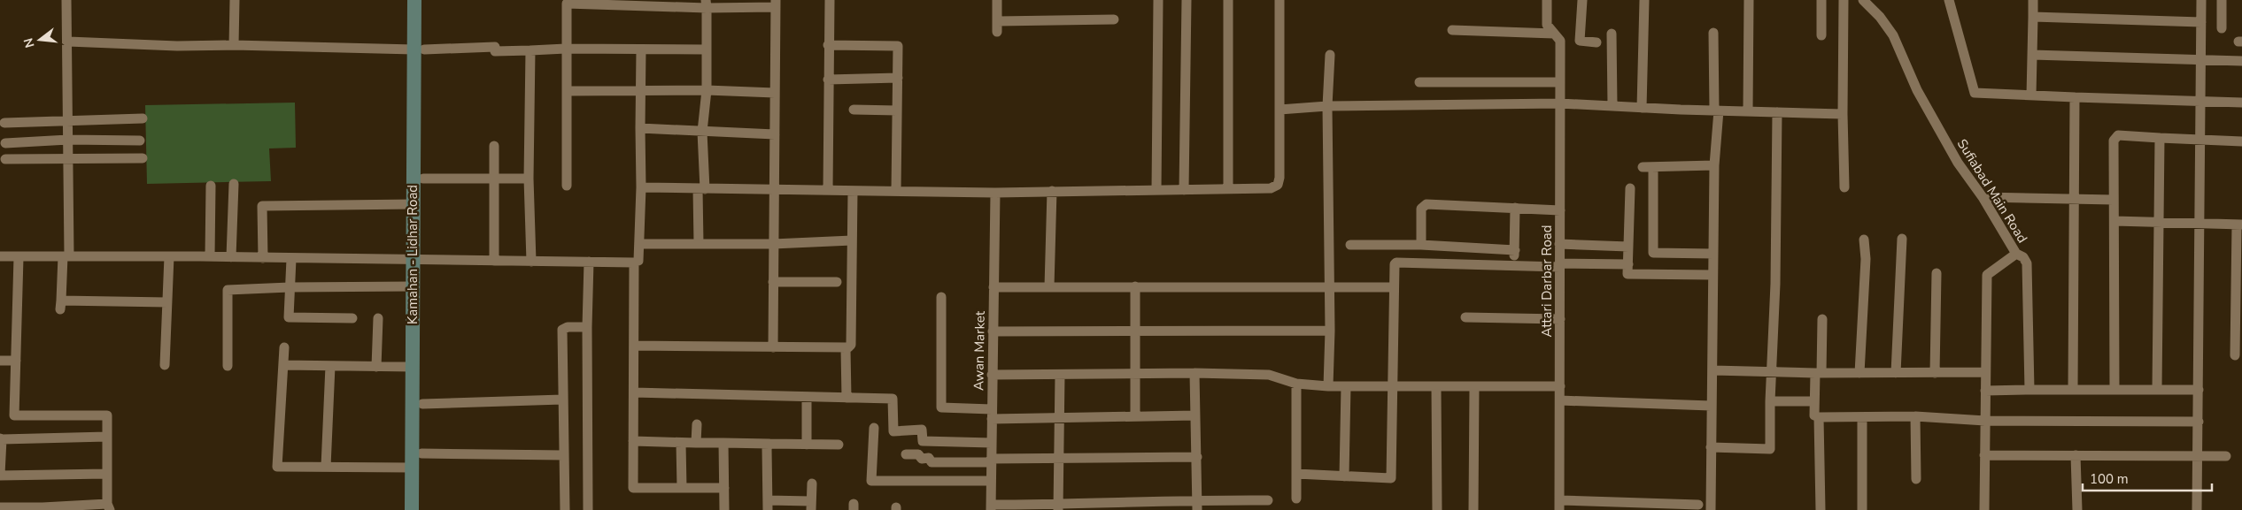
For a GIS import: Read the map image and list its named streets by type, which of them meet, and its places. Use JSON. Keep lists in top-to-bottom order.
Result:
{
  "streets": {
    "main road": ["Kamahan - Lidhar Road"],
    "street": ["Sufiabad Main Road", "Attari Darbar Road", "Awan Market"]
  },
  "scale_bar": "100 m",
  "north": "left"
}
